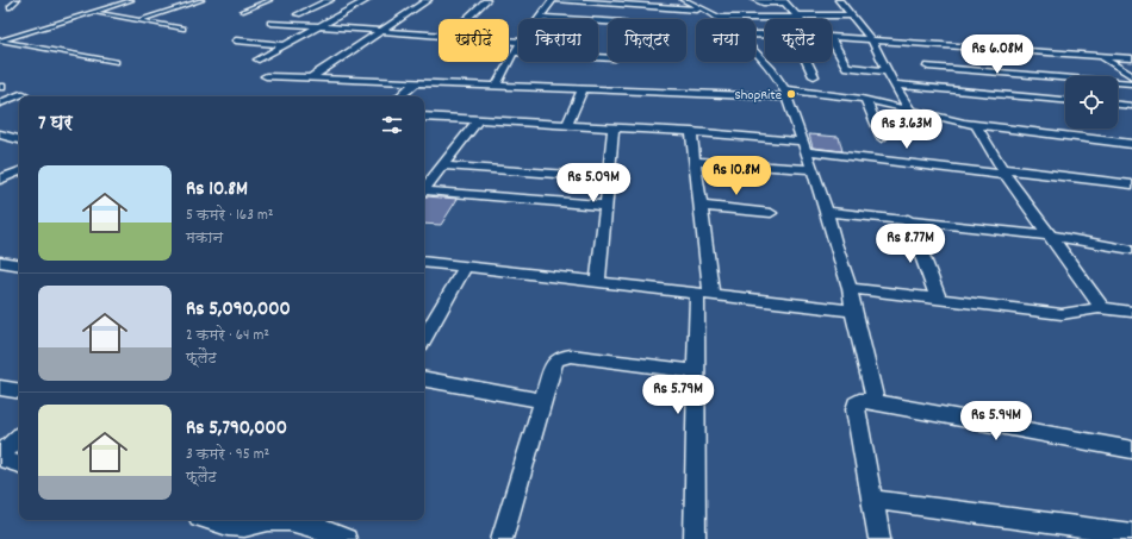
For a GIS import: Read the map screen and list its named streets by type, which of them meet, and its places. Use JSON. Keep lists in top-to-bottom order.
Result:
{
  "places": ["ShopRite"],
  "page": {
    "chip": [
      "खरीदें",
      "किराया",
      "फ़िल्टर",
      "नया",
      "फ़्लैट"
    ],
    "price": [
      "Rs 6.08M",
      "Rs 3.63M",
      "Rs 10.8M",
      "Rs 5.09M",
      "Rs 8.77M",
      "Rs 5.79M",
      "Rs 5.94M"
    ],
    "heading": "7 घर",
    "list": [
      {
        "name": "Rs 10.8M",
        "note": "5 कमरे · 163 m² · मकान"
      },
      {
        "name": "Rs 5,090,000",
        "note": "2 कमरे · 64 m² · फ़्लैट"
      },
      {
        "name": "Rs 5,790,000",
        "note": "3 कमरे · 95 m² · फ़्लैट"
      }
    ]
  }
}
